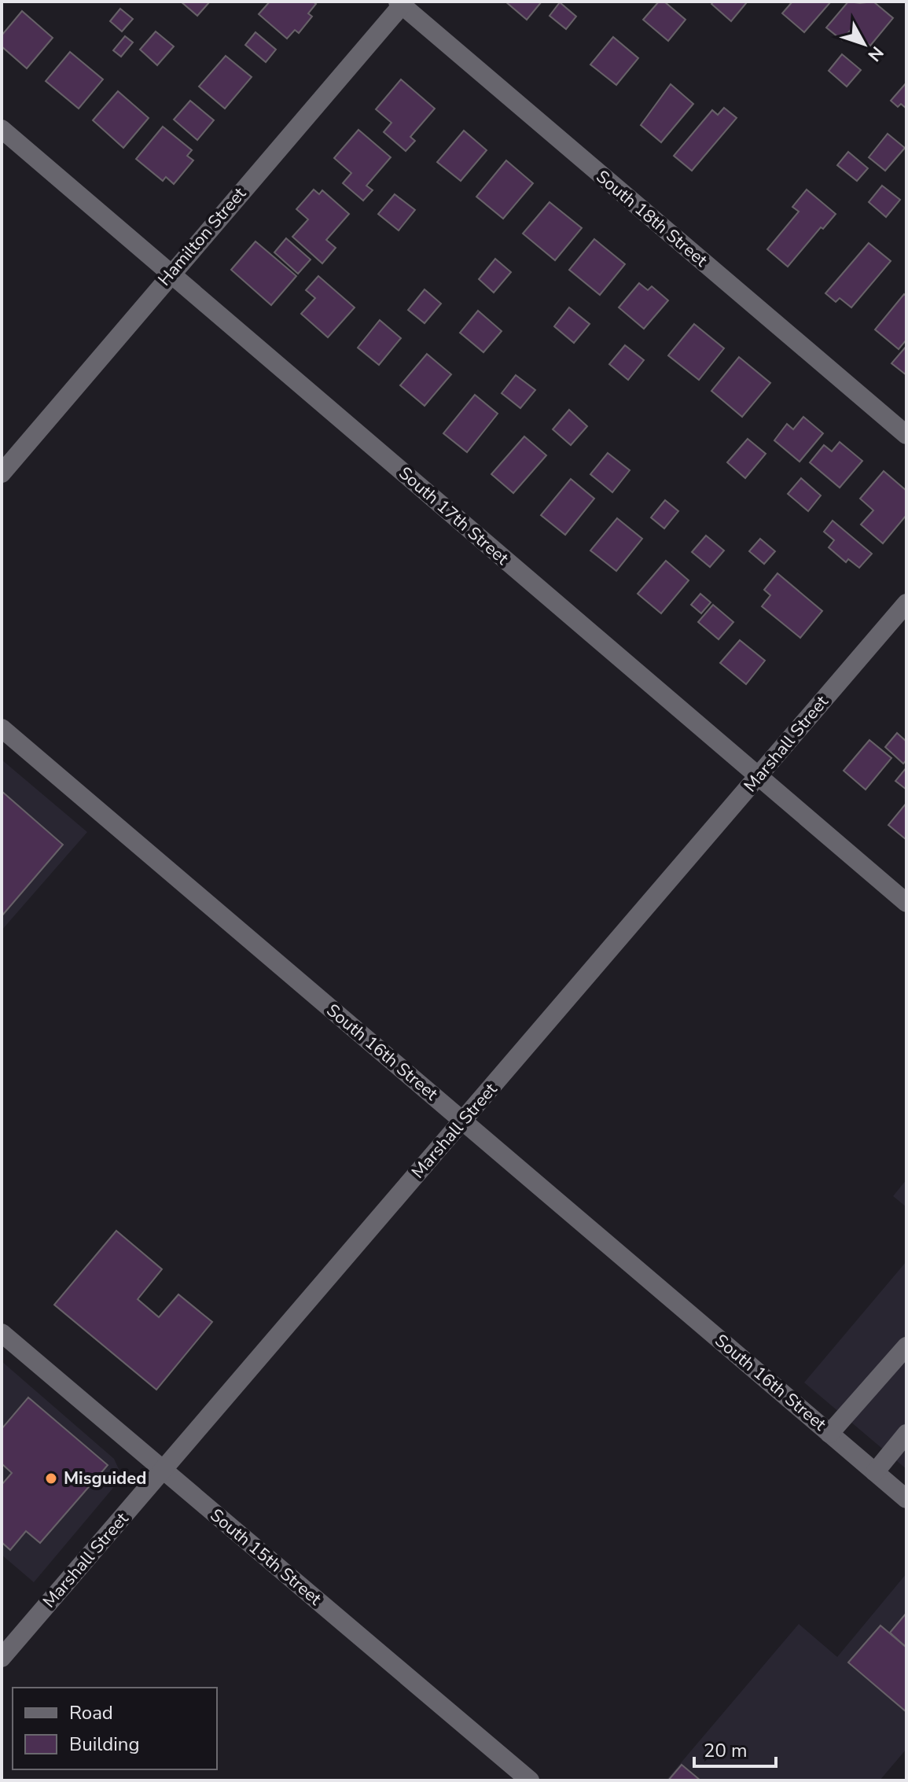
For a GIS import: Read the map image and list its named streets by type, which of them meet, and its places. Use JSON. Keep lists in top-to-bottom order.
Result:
{
  "streets": {
    "street": [
      "South 18th Street",
      "Hamilton Street",
      "South 17th Street",
      "Marshall Street",
      "South 16th Street",
      "South 15th Street"
    ]
  },
  "crossings": [
    ["South 18th Street", "Hamilton Street"],
    ["Hamilton Street", "South 17th Street"],
    ["South 17th Street", "Marshall Street"],
    ["Marshall Street", "South 16th Street"],
    ["Marshall Street", "South 15th Street"]
  ],
  "places": ["Misguided"],
  "legend": ["Road", "Building"],
  "scale_bar": "20 m",
  "north": "bottom right"
}
